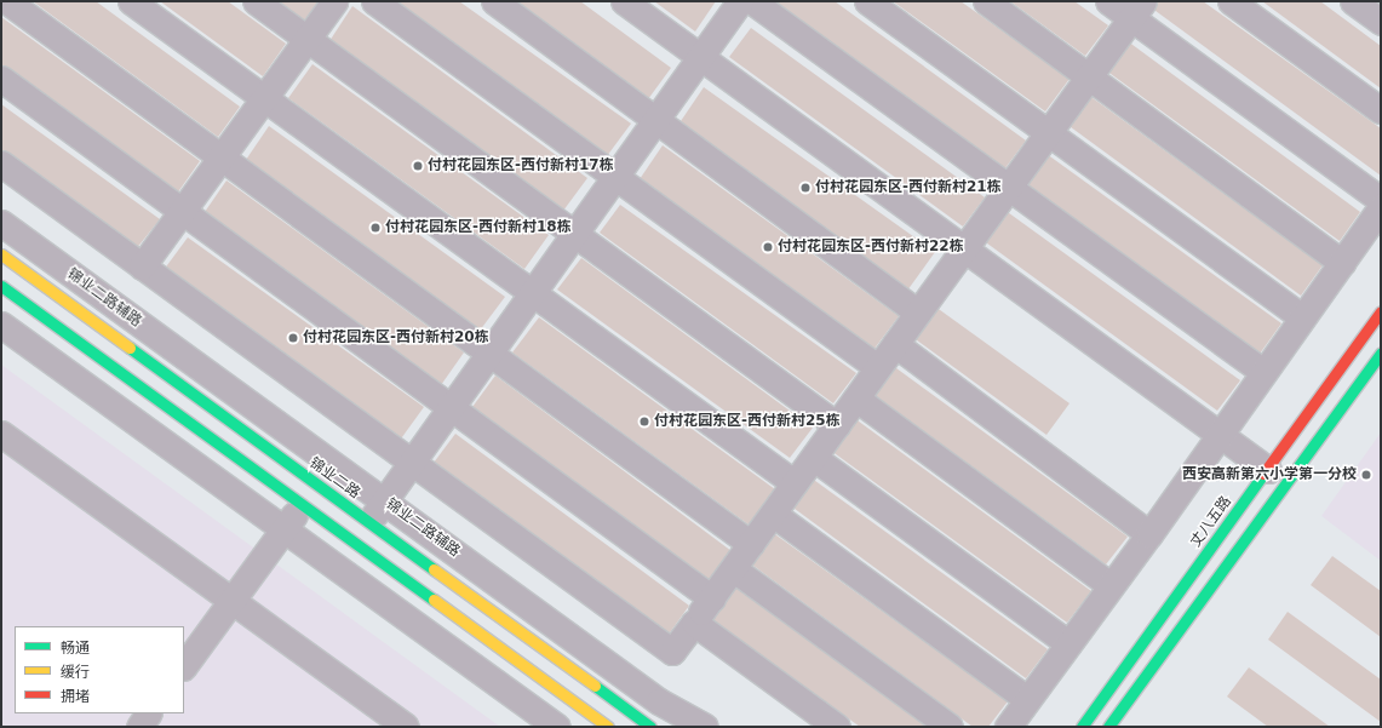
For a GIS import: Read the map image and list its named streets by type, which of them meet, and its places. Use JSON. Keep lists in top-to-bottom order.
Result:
{
  "streets": {
    "main road": ["锦业二路", "丈八五路"],
    "street": ["锦业二路辅路"]
  },
  "places": [
    "付村花园东区-西付新村17栋",
    "付村花园东区-西付新村21栋",
    "付村花园东区-西付新村18栋",
    "付村花园东区-西付新村22栋",
    "付村花园东区-西付新村20栋",
    "付村花园东区-西付新村25栋",
    "西安高新第六小学第一分校"
  ],
  "legend": ["畅通", "缓行", "拥堵"]
}
